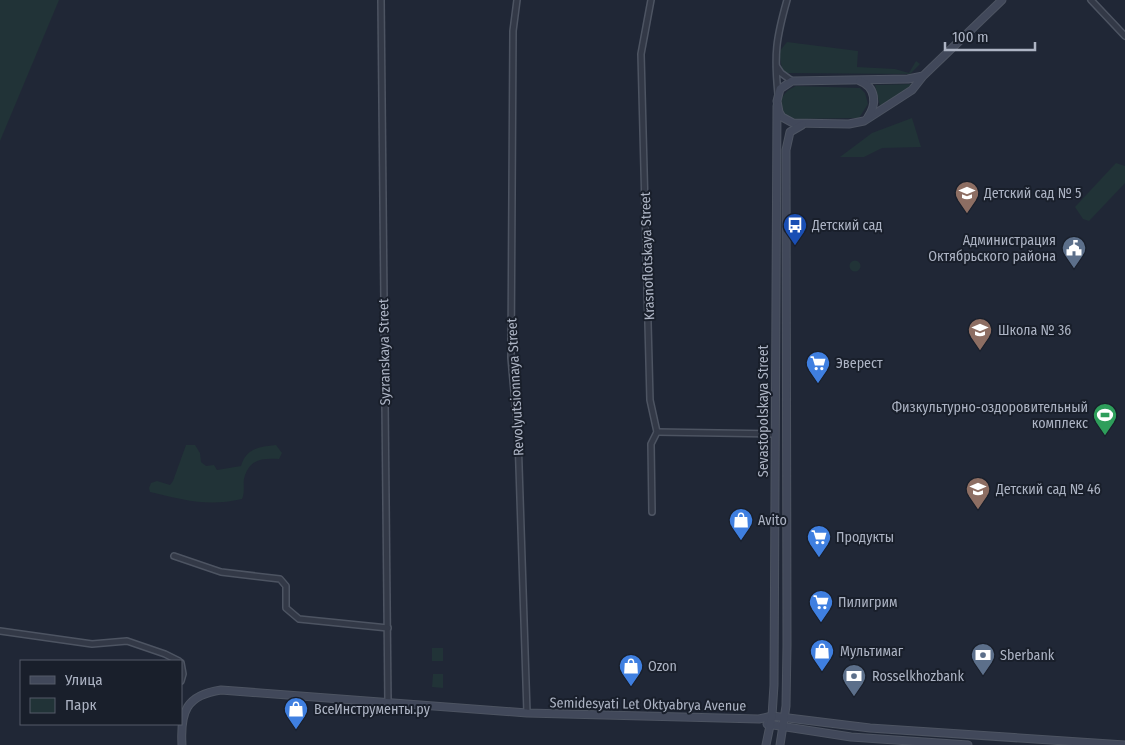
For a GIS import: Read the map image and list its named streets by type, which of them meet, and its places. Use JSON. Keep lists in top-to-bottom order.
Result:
{
  "streets": {
    "street": [
      "Krasnoflotskaya Street",
      "Syzranskaya Street",
      "Revolyutsionnaya Street",
      "Sevastopolskaya Street",
      "Semidesyati Let Oktyabrya Avenue"
    ]
  },
  "crossings": [
    ["Syzranskaya Street", "Semidesyati Let Oktyabrya Avenue"],
    ["Revolyutsionnaya Street", "Semidesyati Let Oktyabrya Avenue"],
    ["Sevastopolskaya Street", "Semidesyati Let Oktyabrya Avenue"]
  ],
  "places": {
    "school or university": ["Детский сад № 5", "Школа № 36", "Детский сад № 46"],
    "bus stop": ["Детский сад"],
    "public building": ["Администрация Октябрьского района"],
    "supermarket": ["Эверест", "Продукты", "Пилигрим"],
    "sports": ["Физкультурно-оздоровительный комплекс"],
    "shop": [
      "Avito",
      "Мультимаг",
      "Ozon",
      "ВсеИнструменты.ру"
    ],
    "bank": ["Sberbank", "Rosselkhozbank"]
  },
  "legend": ["Улица", "Парк"],
  "scale_bar": "100 m"
}
